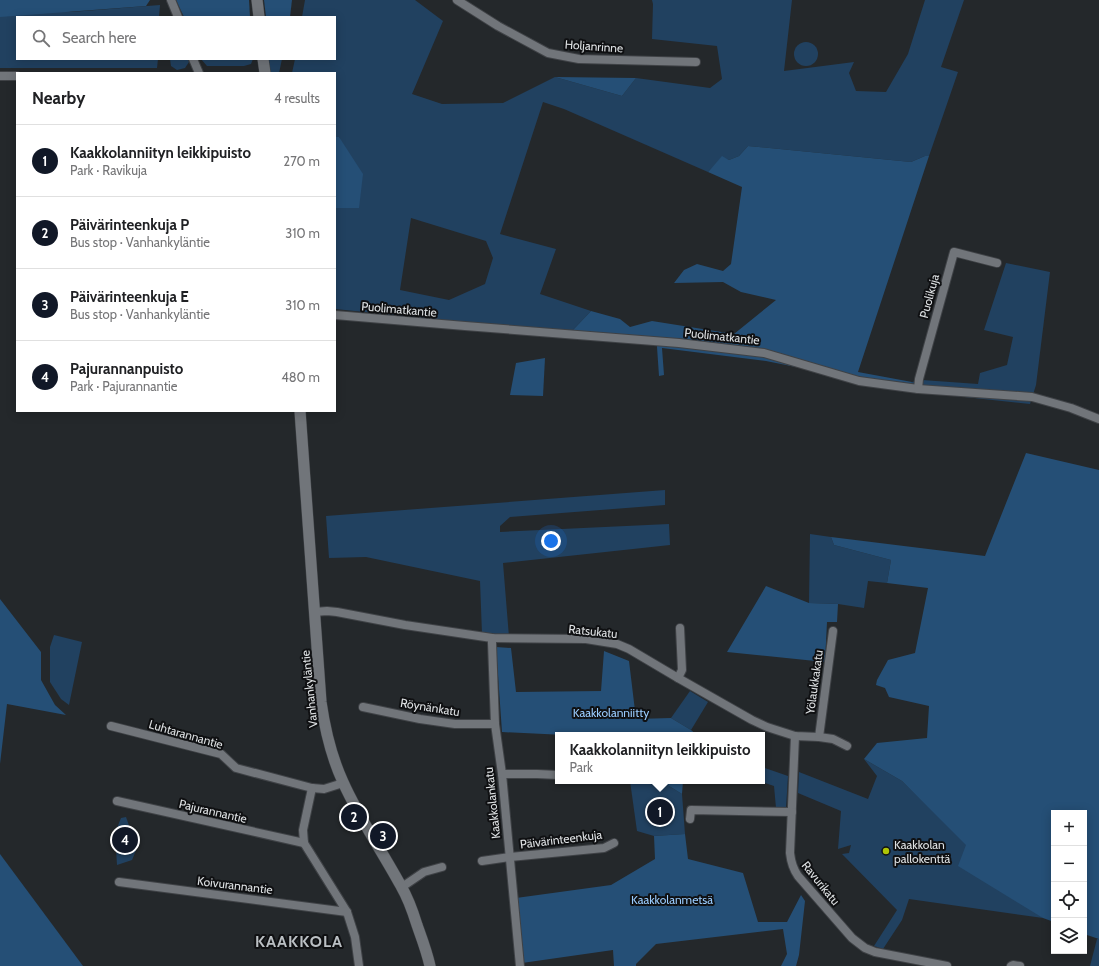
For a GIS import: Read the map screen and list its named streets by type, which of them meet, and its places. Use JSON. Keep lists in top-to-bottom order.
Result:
{
  "streets": {
    "street": [
      "Holjanrinne",
      "Puolikuja",
      "Puolimatkantie",
      "Ratsukatu",
      "Yölaukkakatu",
      "Vanhankyläntie",
      "Röynänkatu",
      "Luhtarannantie",
      "Kaakkolankatu",
      "Pajurannantie",
      "Päivärinteenkuja",
      "Ravurikatu",
      "Koivurannantie"
    ]
  },
  "crossings": [
    ["Puolikuja", "Puolimatkantie"],
    ["Ratsukatu", "Yölaukkakatu"],
    ["Ratsukatu", "Vanhankyläntie"],
    ["Ratsukatu", "Kaakkolankatu"],
    ["Ratsukatu", "Ravurikatu"],
    ["Vanhankyläntie", "Luhtarannantie"],
    ["Röynänkatu", "Kaakkolankatu"],
    ["Kaakkolankatu", "Päivärinteenkuja"]
  ],
  "districts": ["KAAKKOLA"],
  "parks": ["Kaakkolanniitty", "Kaakkolanmetsä"],
  "places": ["Kaakkolan pallokenttä"],
  "page": {
    "search": "Search here",
    "heading": ["Nearby", "4 results"],
    "list": [
      {
        "mark": "1",
        "name": "Kaakkolanniityn leikkipuisto",
        "note": "Park · Ravikuja",
        "value": "270 m"
      },
      {
        "mark": "2",
        "name": "Päivärinteenkuja P",
        "note": "Bus stop · Vanhankyläntie",
        "value": "310 m"
      },
      {
        "mark": "3",
        "name": "Päivärinteenkuja E",
        "note": "Bus stop · Vanhankyläntie",
        "value": "310 m"
      },
      {
        "mark": "4",
        "name": "Pajurannanpuisto",
        "note": "Park · Pajurannantie",
        "value": "480 m"
      }
    ],
    "popup": ["Kaakkolanniityn leikkipuisto", "Park"],
    "pins": [
      "1",
      "2",
      "3",
      "4"
    ],
    "map_buttons": ["+", "−"]
  }
}
